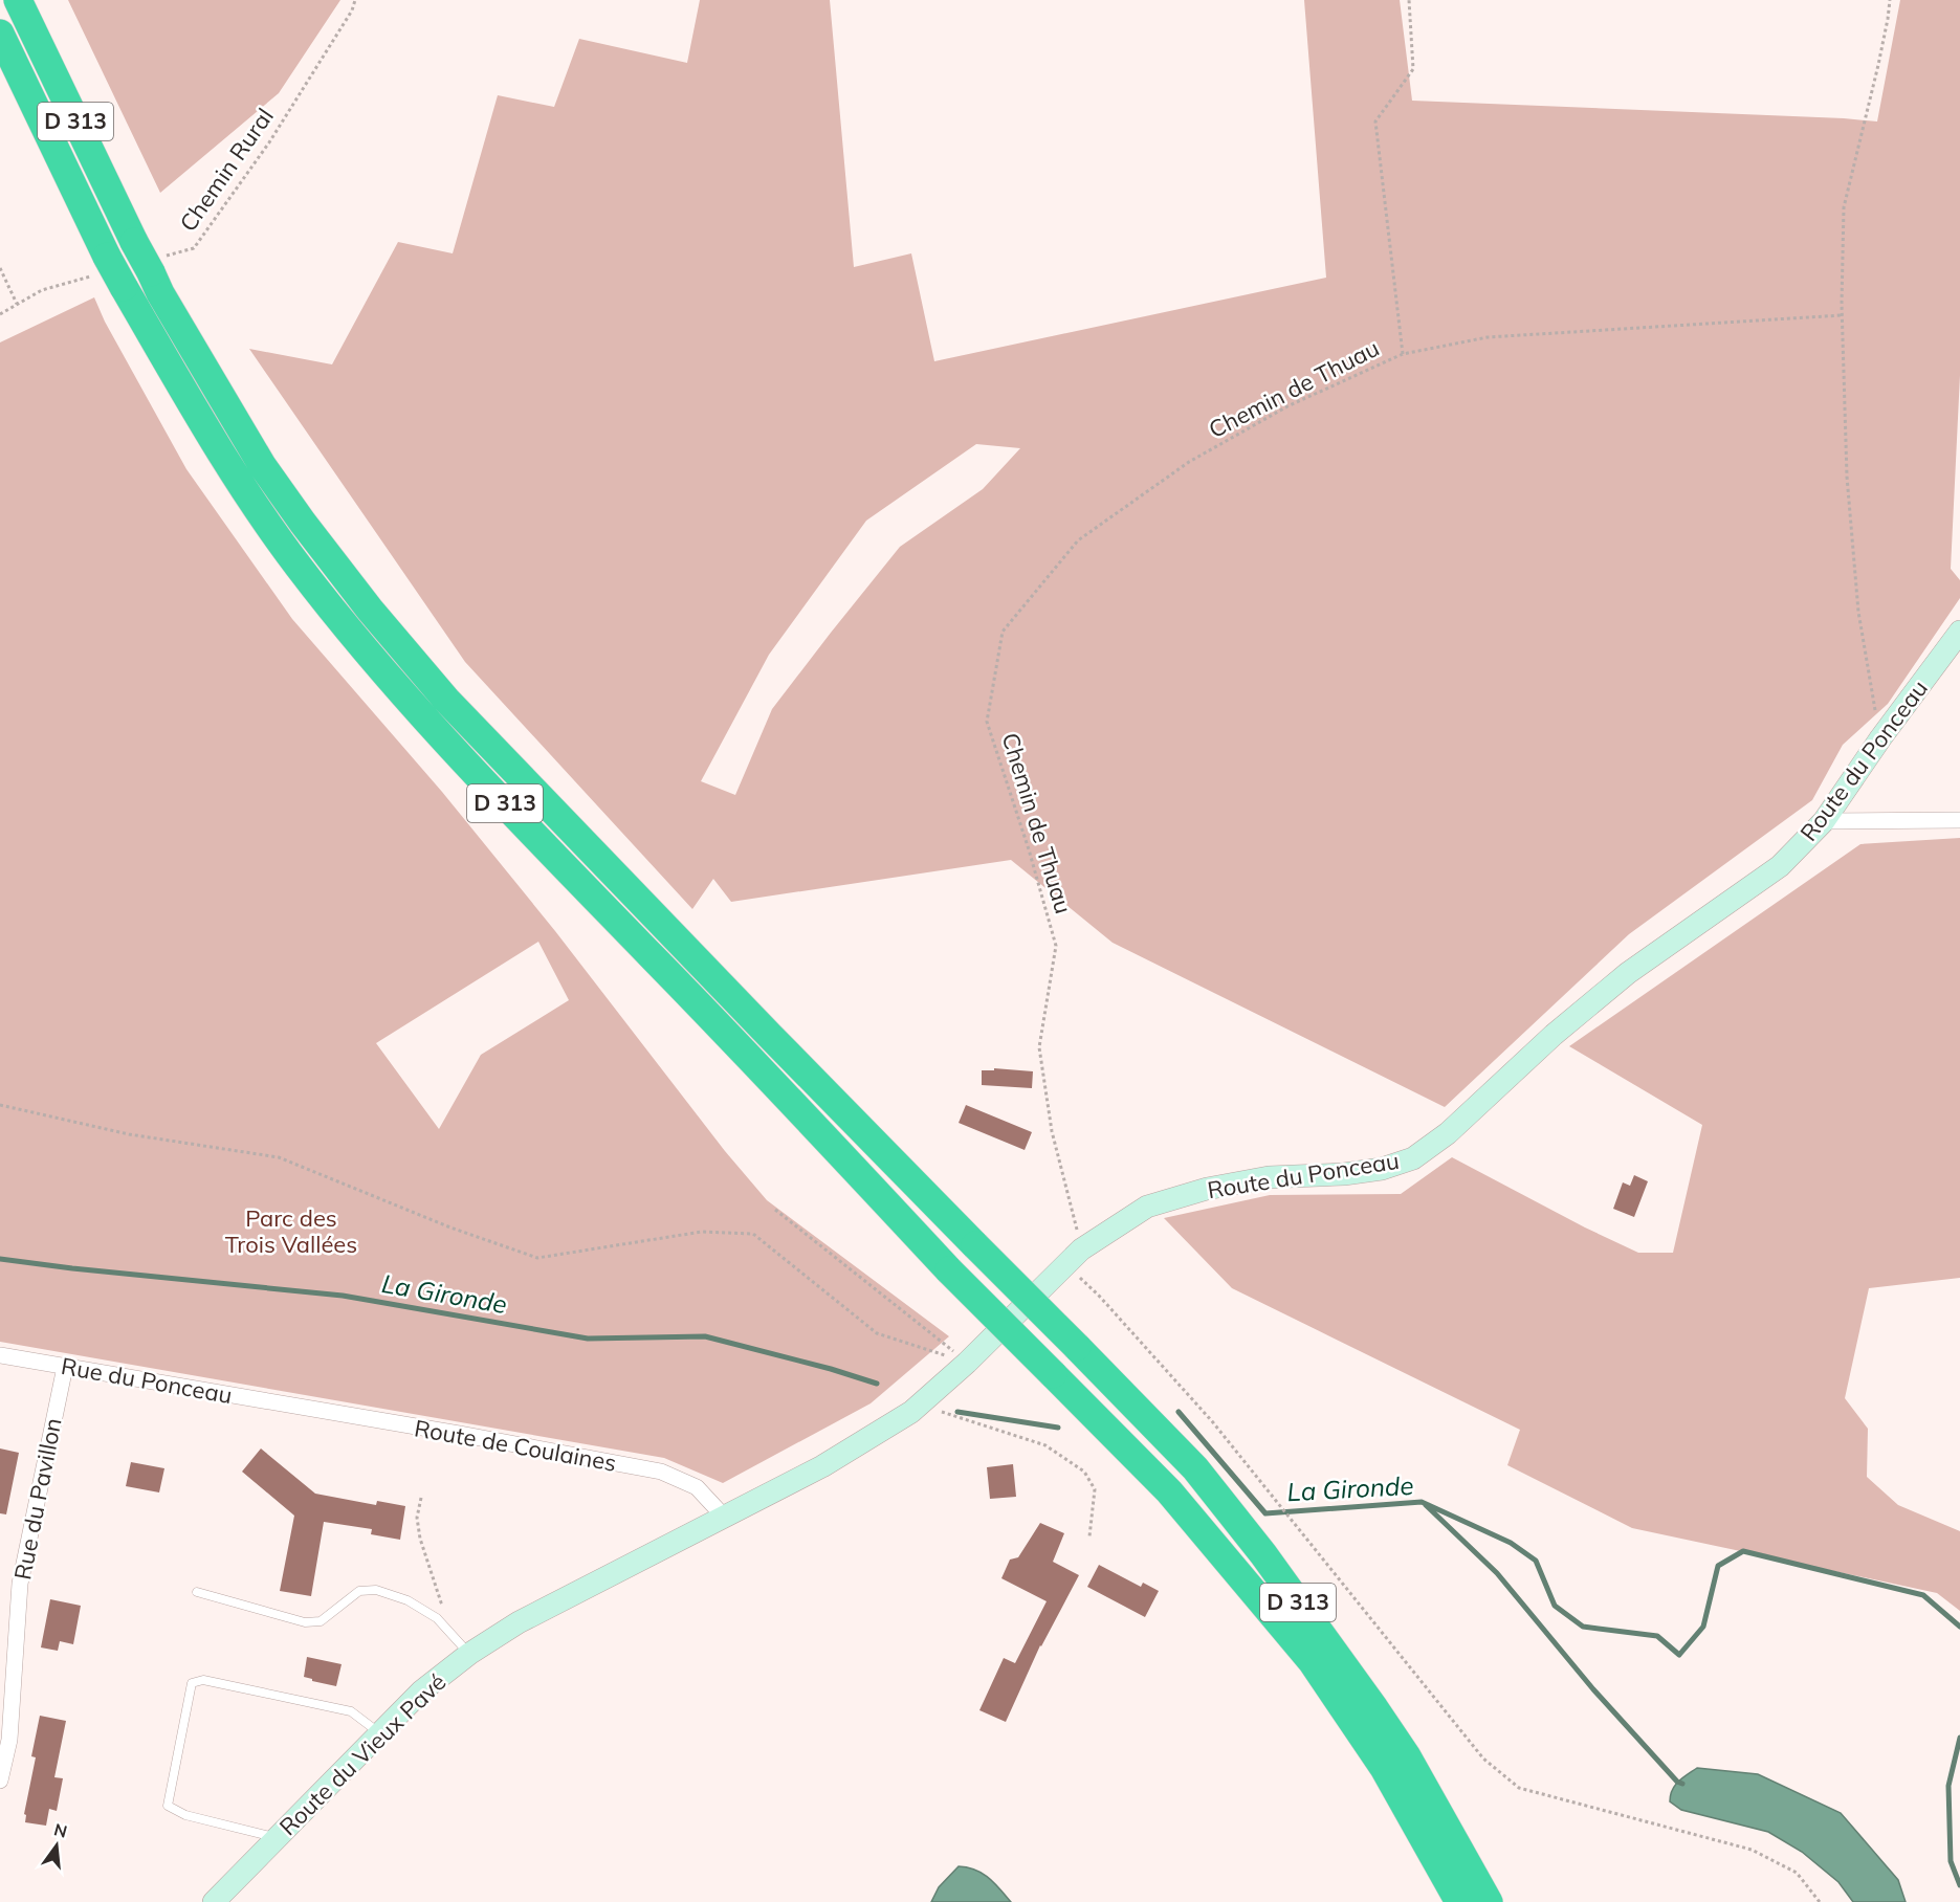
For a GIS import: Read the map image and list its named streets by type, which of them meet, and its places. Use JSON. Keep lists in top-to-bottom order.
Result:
{
  "streets": {
    "highway": ["D 313"],
    "street": [
      "Route du Ponceau",
      "Rue du Ponceau",
      "Route de Coulaines",
      "Rue du Pavillon",
      "Route du Vieux Pavé"
    ],
    "path": ["Chemin Rural", "Chemin de Thuau"]
  },
  "crossings": [
    ["D 313", "Chemin Rural"],
    ["Chemin de Thuau", "Route du Ponceau"],
    ["Route du Ponceau", "Route de Coulaines"],
    ["Route du Ponceau", "Route du Vieux Pavé"],
    ["Rue du Ponceau", "Route de Coulaines"],
    ["Rue du Ponceau", "Rue du Pavillon"],
    ["Route de Coulaines", "Route du Vieux Pavé"]
  ],
  "water": ["La Gironde"],
  "parks": ["Parc des Trois Vallées"],
  "north": "top"
}
